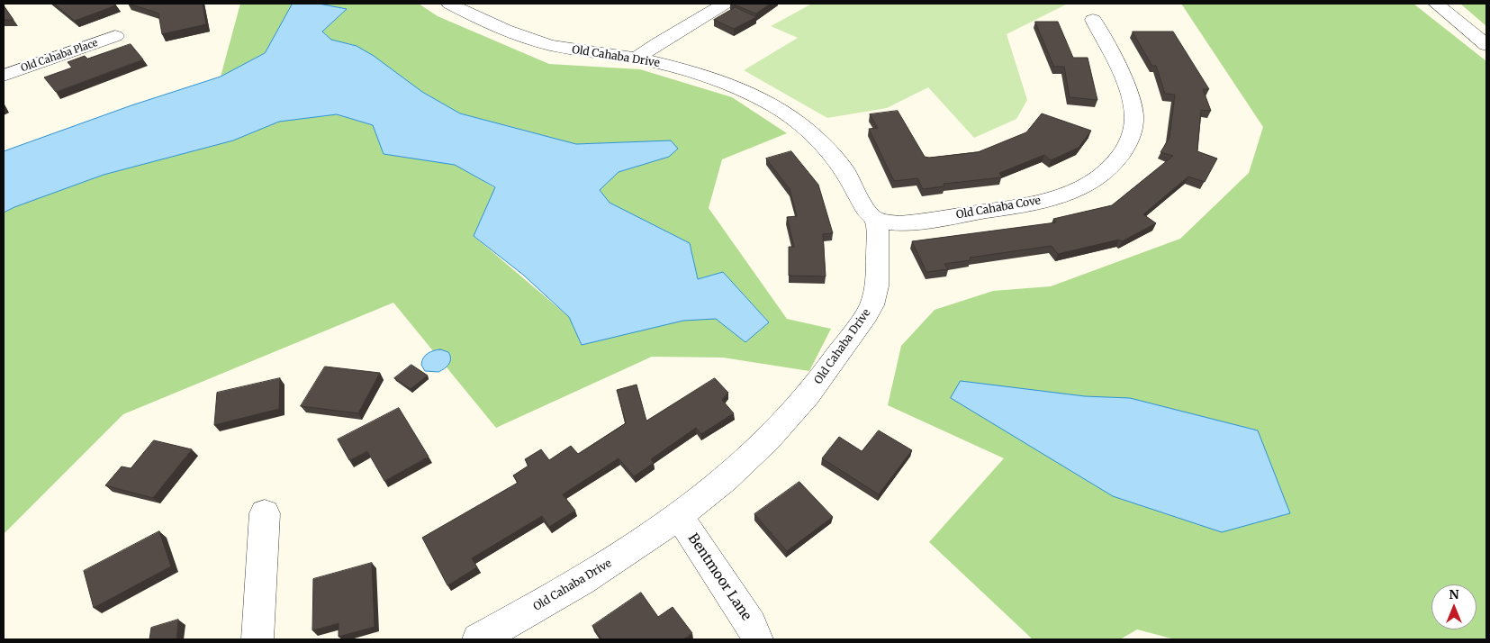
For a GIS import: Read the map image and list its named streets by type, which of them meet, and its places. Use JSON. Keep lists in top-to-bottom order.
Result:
{
  "streets": {
    "street": [
      "Old Cahaba Place",
      "Old Cahaba Drive",
      "Old Cahaba Cove",
      "Bentmoor Lane"
    ]
  },
  "crossings": [
    ["Old Cahaba Drive", "Old Cahaba Cove"],
    ["Old Cahaba Drive", "Bentmoor Lane"]
  ],
  "north": "top"
}
